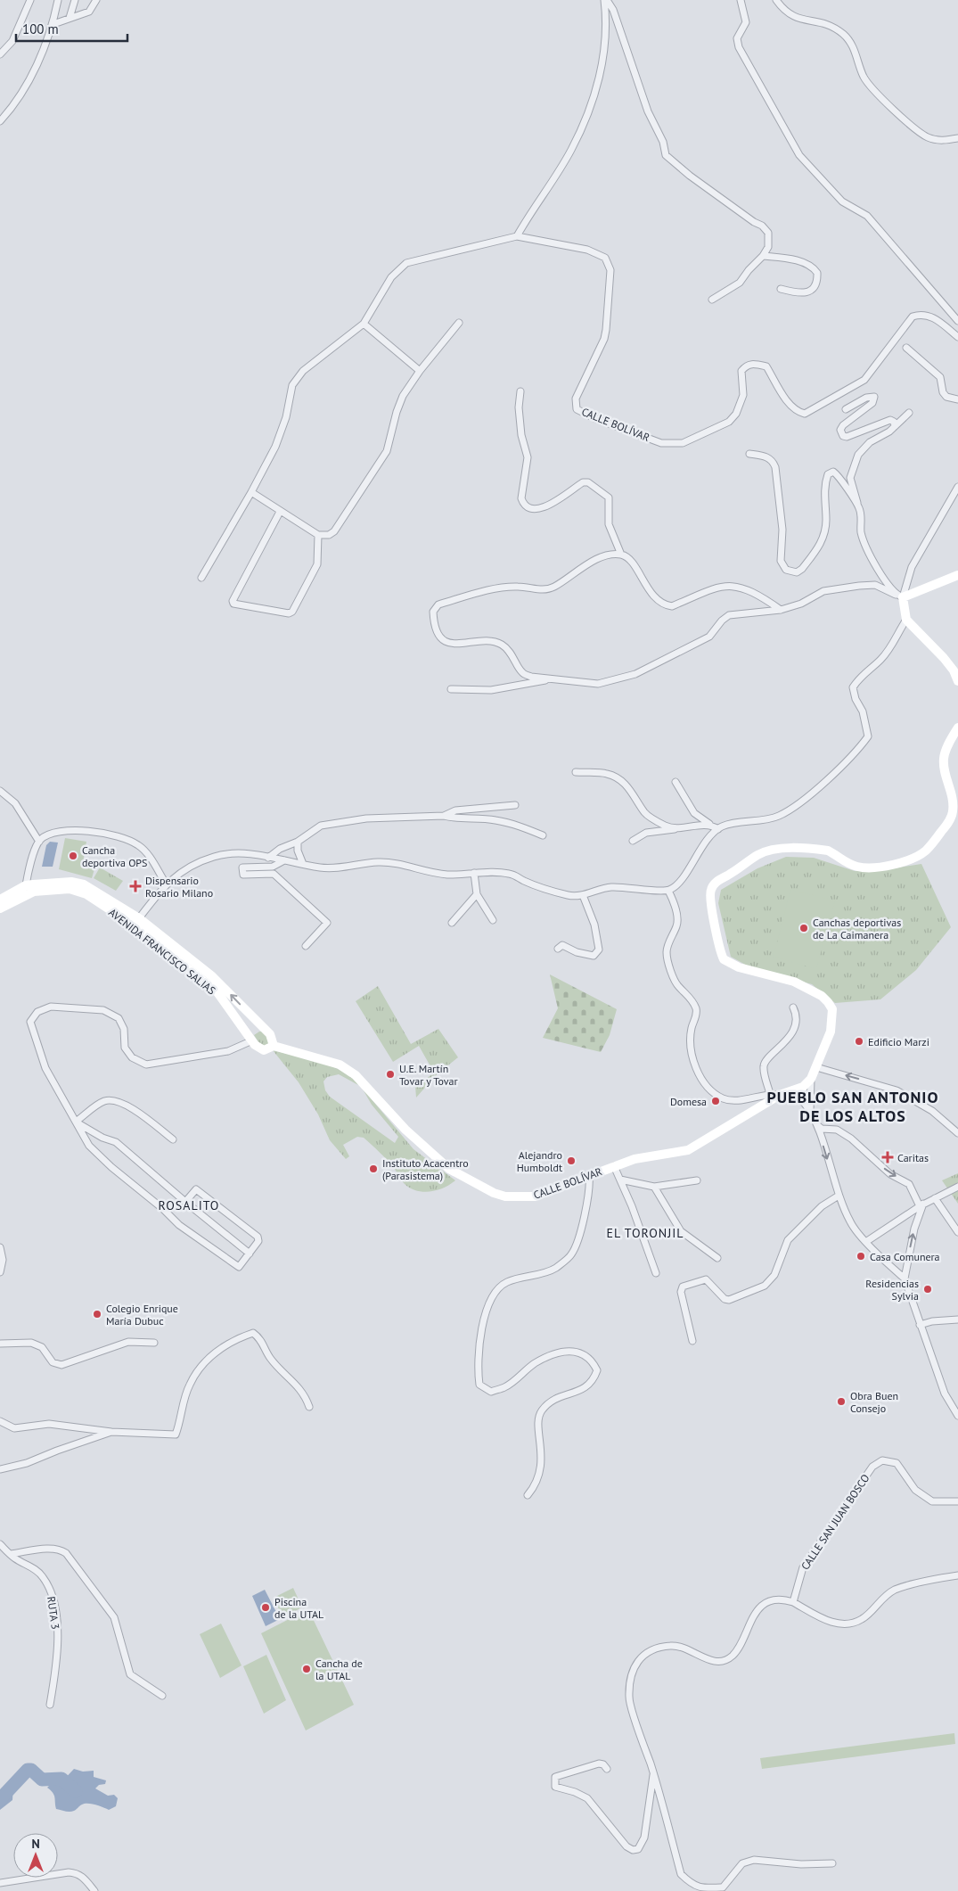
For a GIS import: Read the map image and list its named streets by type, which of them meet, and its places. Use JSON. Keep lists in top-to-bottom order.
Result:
{
  "streets": {
    "street": [
      "CALLE BOLÍVAR",
      "AVENIDA FRANCISCO SALIAS",
      "CALLE SAN JUAN BOSCO",
      "RUTA 3"
    ]
  },
  "crossings": [
    ["CALLE BOLÍVAR", "AVENIDA FRANCISCO SALIAS"]
  ],
  "districts": ["PUEBLO SAN ANTONIO DE LOS ALTOS", "ROSALITO", "EL TORONJIL"],
  "places": {
    "other": [
      "Cancha deportiva OPS",
      "Canchas deportivas de La Caimanera",
      "Edificio Marzi",
      "U.E. Martín Tovar y Tovar",
      "Domesa",
      "Alejandro Humboldt",
      "Instituto Acacentro (Parasistema)",
      "Casa Comunera",
      "Residencias Sylvia",
      "Colegio Enrique María Dubuc",
      "Obra Buen Consejo",
      "Piscina de la UTAL",
      "Cancha de la UTAL"
    ],
    "health": ["Dispensario Rosario Milano", "Caritas"]
  },
  "scale_bar": "100 m",
  "north": "top"
}
